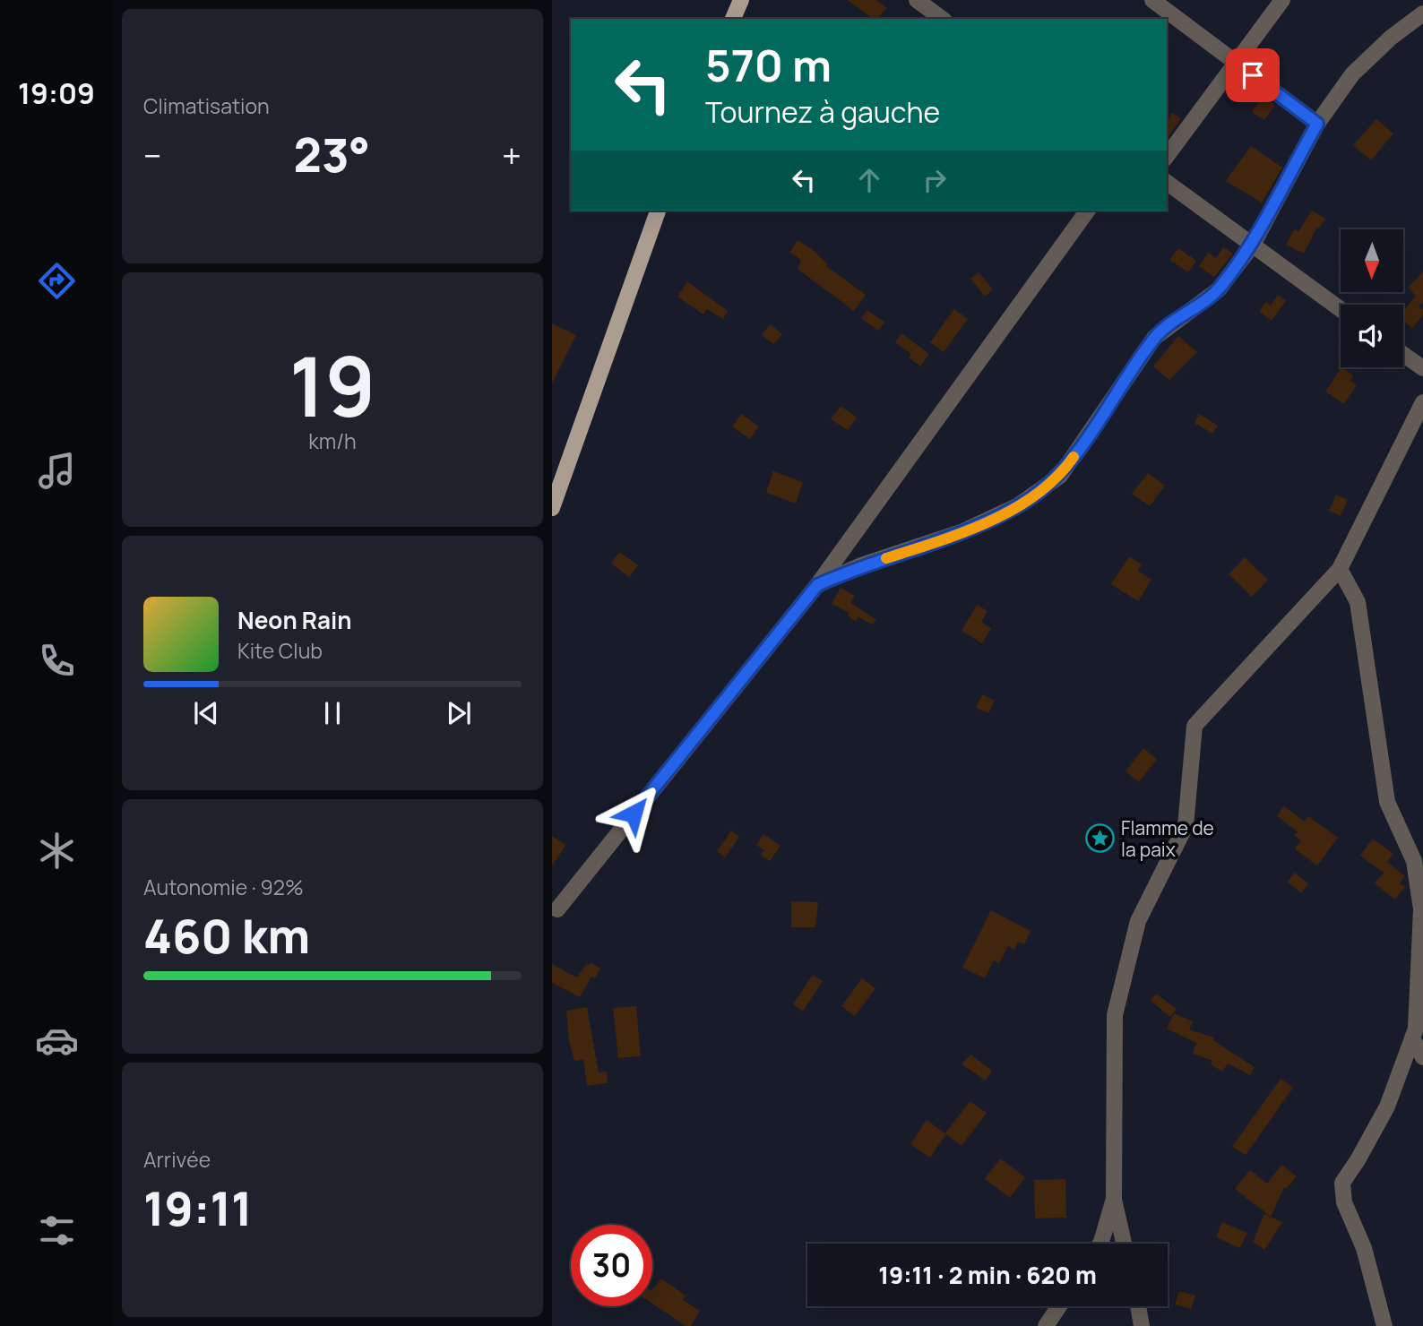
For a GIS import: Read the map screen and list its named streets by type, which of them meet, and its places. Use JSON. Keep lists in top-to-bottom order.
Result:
{
  "places": {
    "place": ["Flamme de la paix"]
  },
  "north": "bottom",
  "page": {
    "tabs": "19:09",
    "tile": [
      "Climatisation",
      ["19", "km/h"],
      ["Autonomie · 92%", "460 km"],
      ["Arrivée", "19:11"]
    ],
    "turn": ["570 m", "Tournez à gauche"],
    "heat": ["−", "23°", "+"],
    "song": ["Neon Rain", "Kite Club"],
    "limit": "30",
    "trip": "19:11 · 2 min · 620 m"
  }
}
